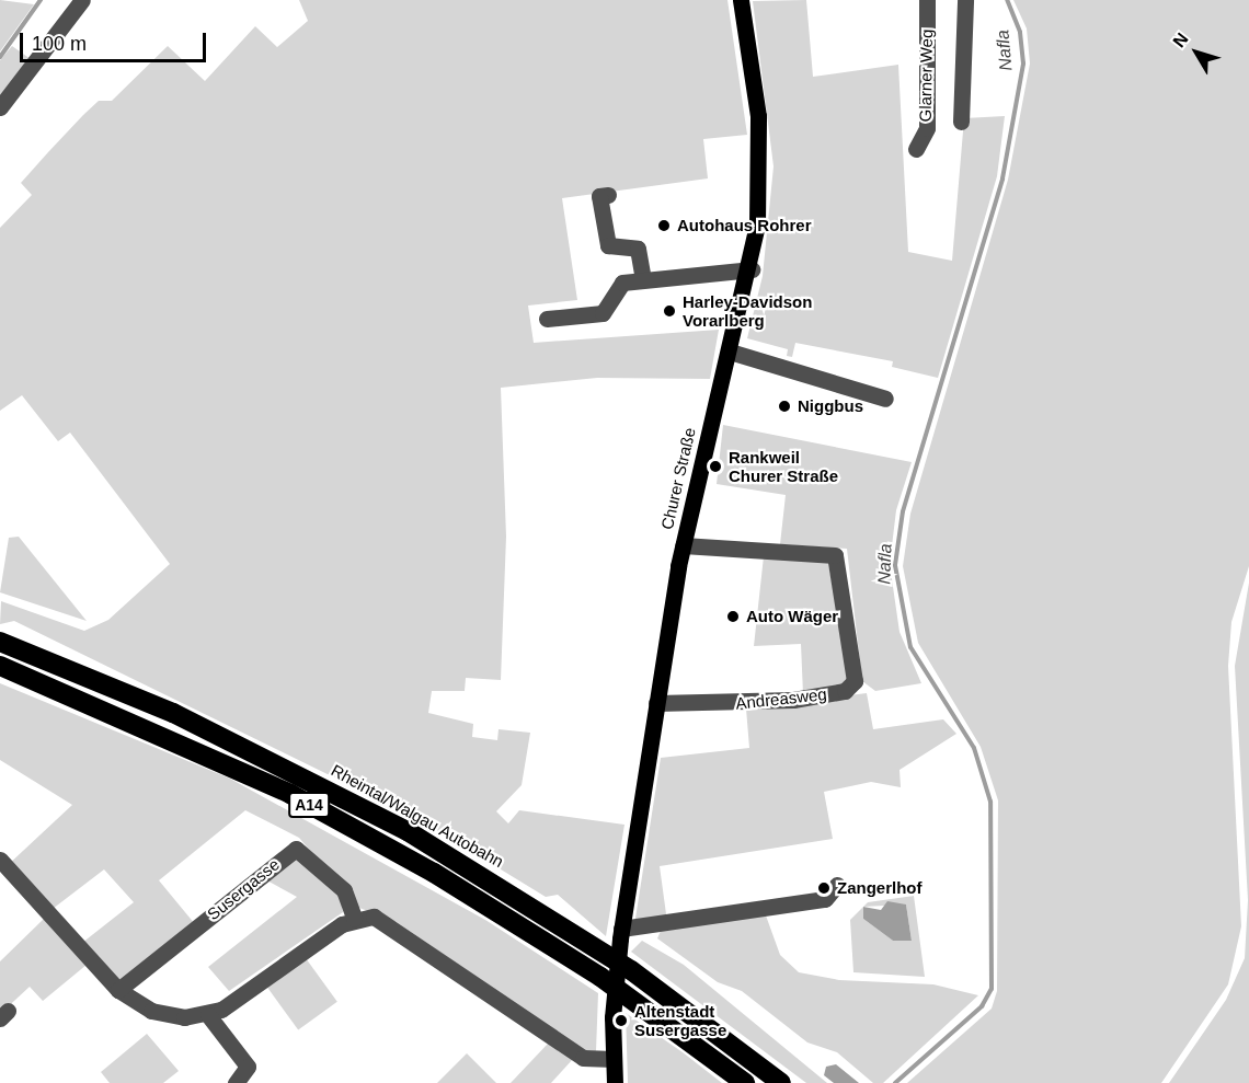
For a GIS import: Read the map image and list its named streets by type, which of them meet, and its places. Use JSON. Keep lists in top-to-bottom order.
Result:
{
  "streets": {
    "highway": ["A14", "Rheintal/Walgau Autobahn"],
    "main road": ["Churer Straße"],
    "street": ["Glarner Weg", "Andreasweg", "Susergasse"]
  },
  "crossings": [
    ["Churer Straße", "Andreasweg"],
    ["Churer Straße", "Rheintal/Walgau Autobahn"]
  ],
  "water": ["Nafla"],
  "places": [
    "Autohaus Rohrer",
    "Harley-Davidson Vorarlberg",
    "Niggbus",
    "Rankweil Churer Straße",
    "Auto Wäger",
    "Zangerlhof",
    "Altenstadt Susergasse"
  ],
  "scale_bar": "100 m",
  "north": "top left"
}
